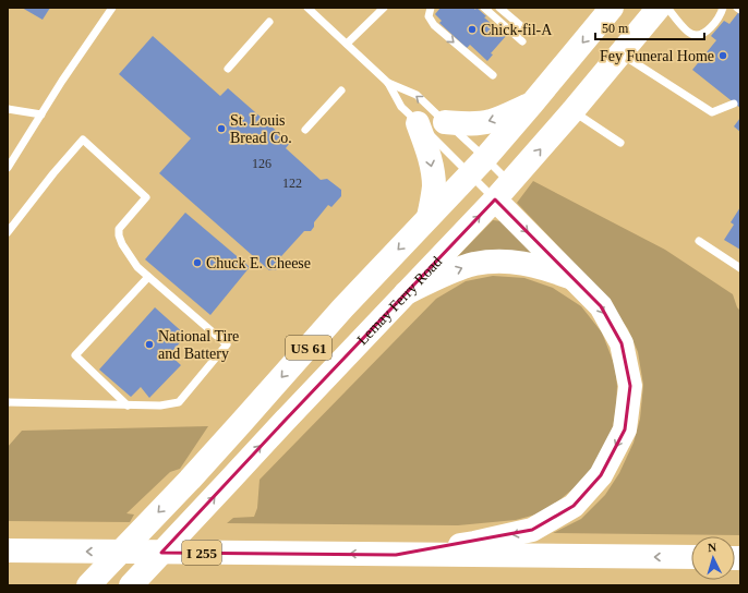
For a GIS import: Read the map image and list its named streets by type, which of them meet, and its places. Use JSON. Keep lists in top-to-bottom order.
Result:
{
  "streets": {
    "main road": ["Lemay Ferry Road", "US 61", "I 255"]
  },
  "places": [
    "Chick-fil-A",
    "Fey Funeral Home",
    "St. Louis Bread Co.",
    "Chuck E. Cheese",
    "National Tire and Battery"
  ],
  "house_numbers": ["126", "122"],
  "scale_bar": "50 m",
  "north": "top"
}
